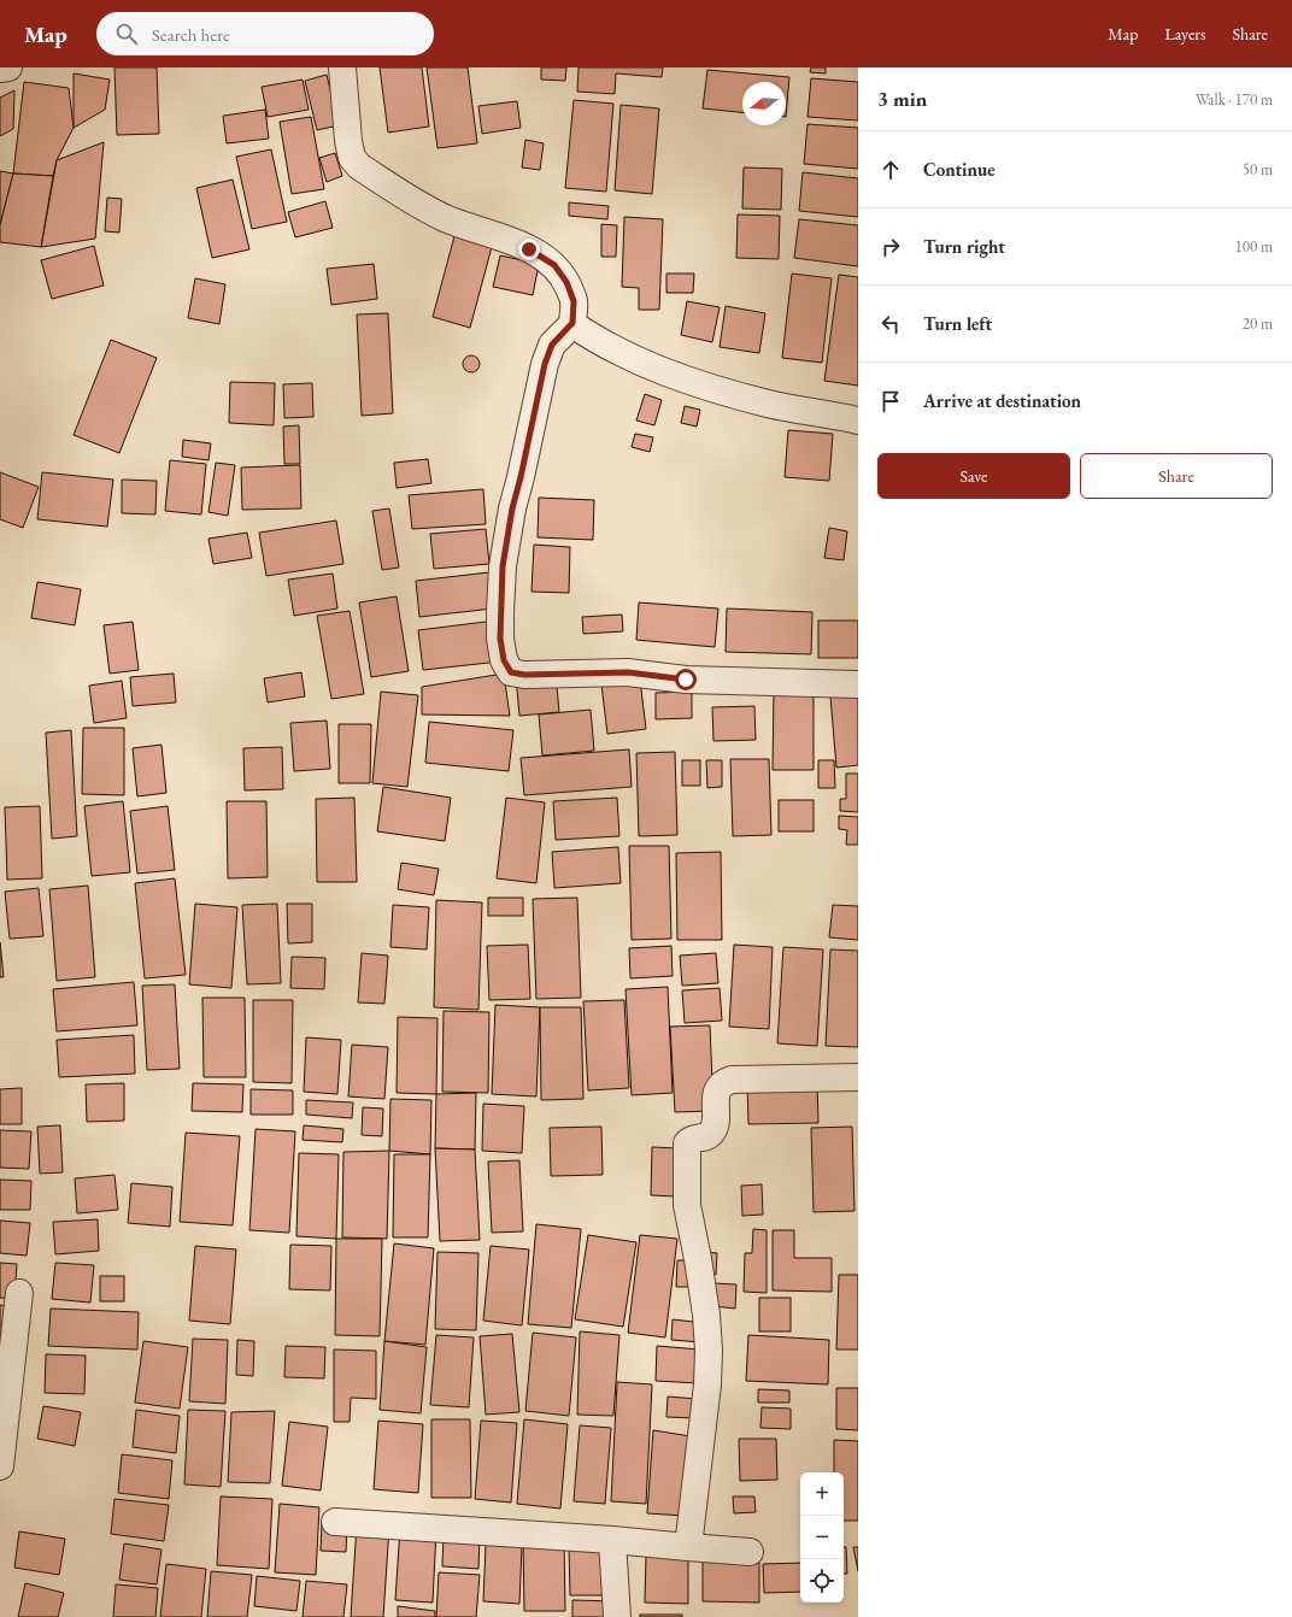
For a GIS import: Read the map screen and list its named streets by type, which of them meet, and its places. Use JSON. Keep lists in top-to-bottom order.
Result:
{
  "north": "left",
  "page": {
    "header": "Map",
    "search": "Search here",
    "nav": ["Map", "Layers", "Share"],
    "heading": ["3 min", "Walk · 170 m"],
    "list": [
      ["Continue", "50 m"],
      ["Turn right", "100 m"],
      ["Turn left", "20 m"],
      "Arrive at destination"
    ],
    "buttons": ["Save", "Share"],
    "map_buttons": ["+", "−"]
  }
}
